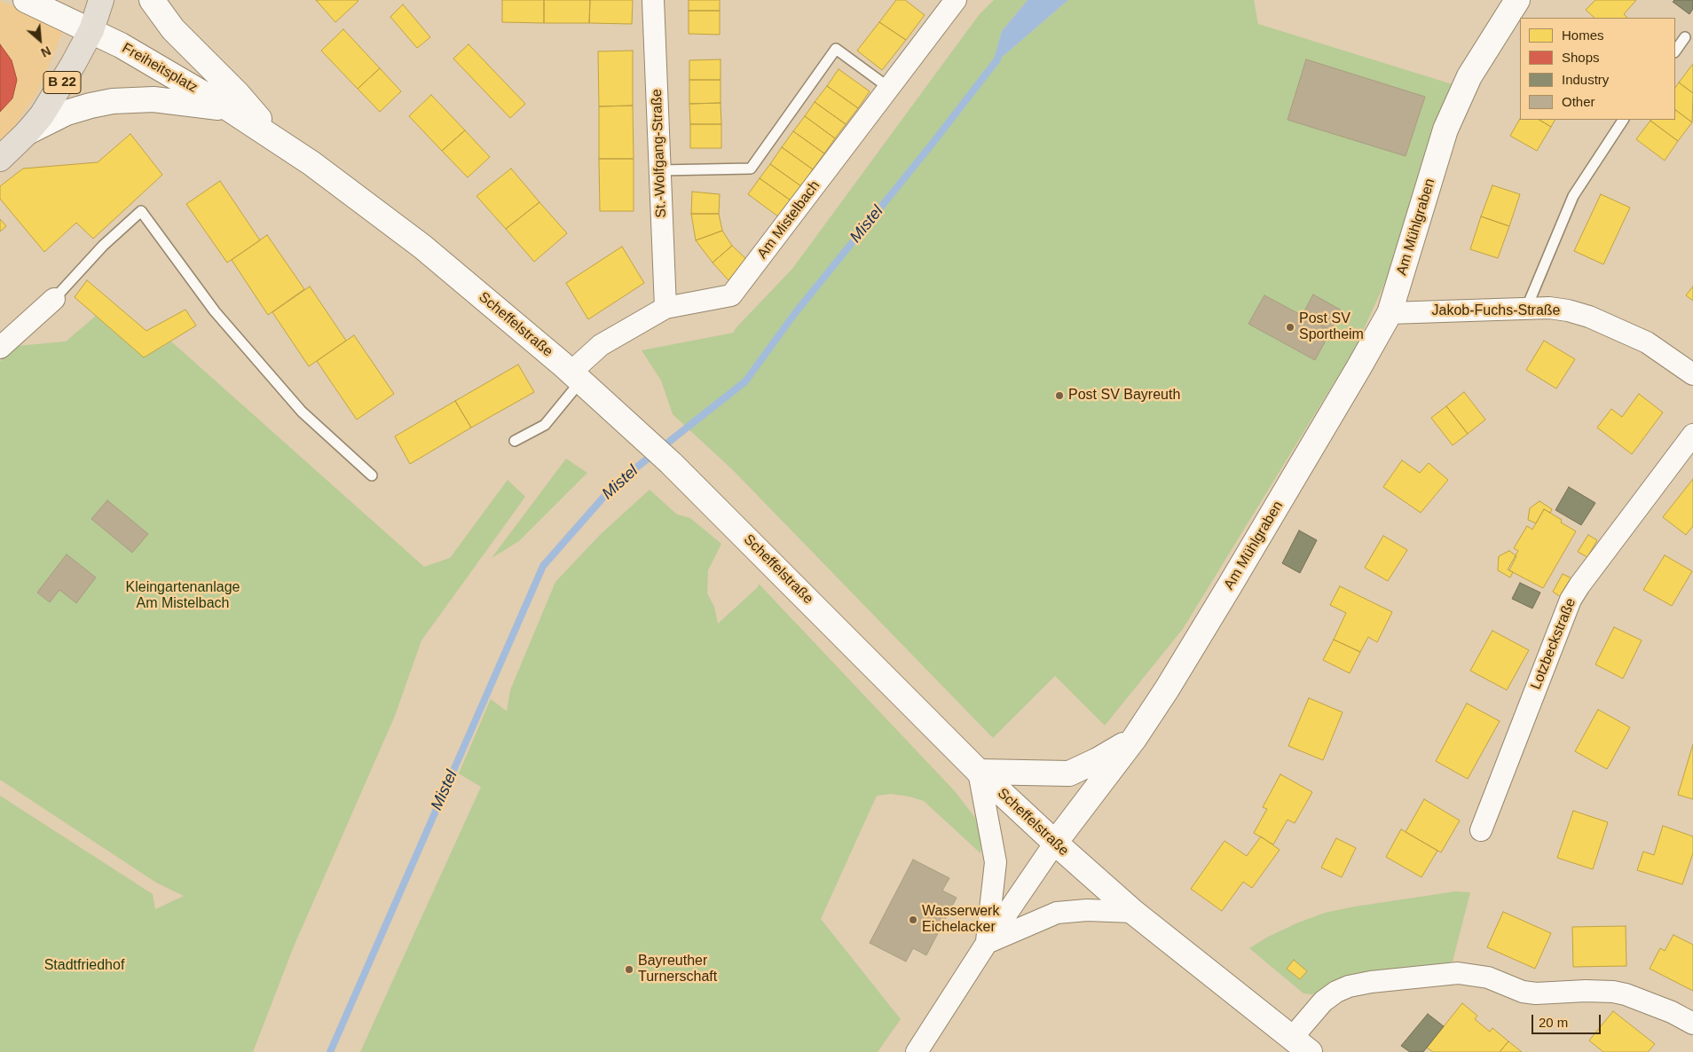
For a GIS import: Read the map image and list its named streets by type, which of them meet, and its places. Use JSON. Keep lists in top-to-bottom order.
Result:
{
  "streets": {
    "main road": [
      "Freiheitsplatz",
      "B 22",
      "Am Mühlgraben",
      "Scheffelstraße"
    ],
    "street": [
      "St.-Wolfgang-Straße",
      "Am Mistelbach",
      "Jakob-Fuchs-Straße",
      "Lotzbeckstraße"
    ]
  },
  "crossings": [
    ["Freiheitsplatz", "B 22"],
    ["Freiheitsplatz", "Scheffelstraße"],
    ["St.-Wolfgang-Straße", "Am Mistelbach"],
    ["Am Mistelbach", "Scheffelstraße"],
    ["Am Mühlgraben", "Jakob-Fuchs-Straße"],
    ["Am Mühlgraben", "Scheffelstraße"]
  ],
  "water": ["Mistel"],
  "parks": ["Kleingartenanlage Am Mistelbach", "Stadtfriedhof"],
  "places": [
    "Post SV Sportheim",
    "Post SV Bayreuth",
    "Wasserwerk Eichelacker",
    "Bayreuther Turnerschaft"
  ],
  "legend": [
    "Homes",
    "Shops",
    "Industry",
    "Other"
  ],
  "scale_bar": "20 m",
  "north": "bottom right"
}
